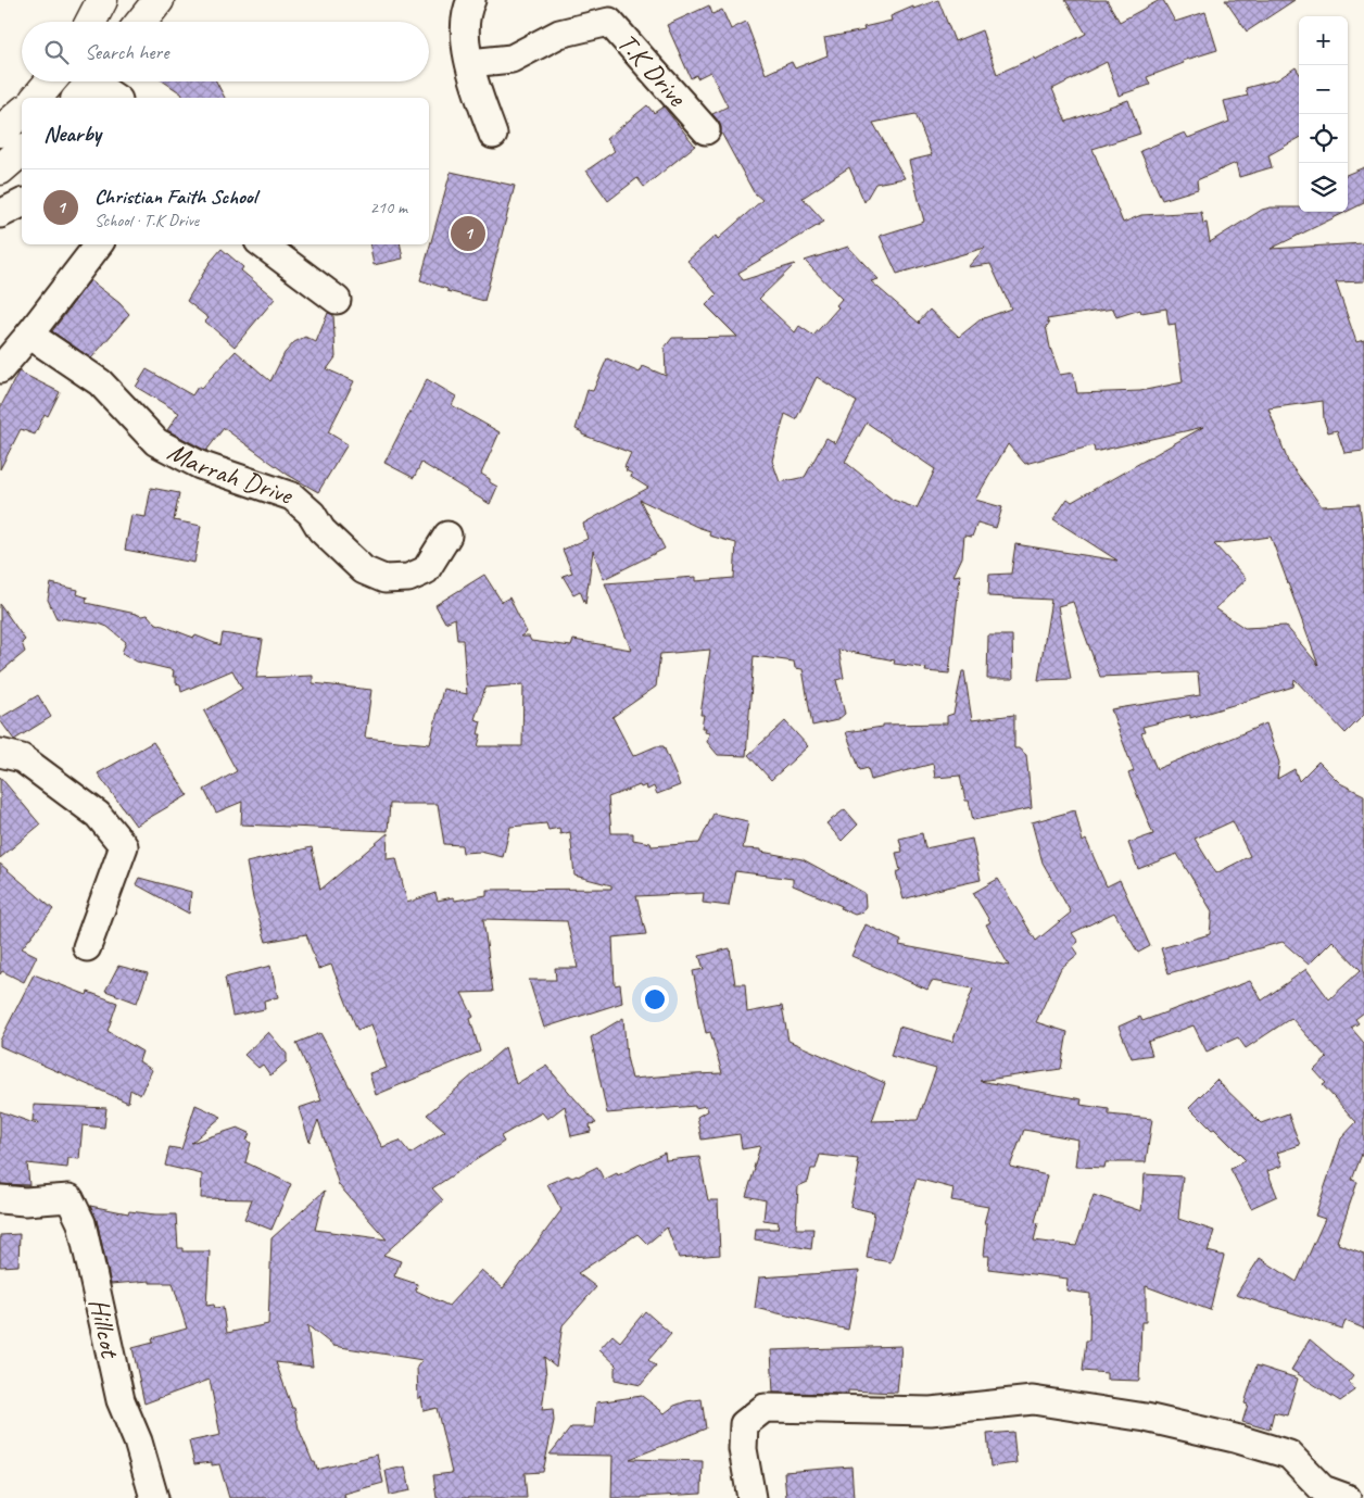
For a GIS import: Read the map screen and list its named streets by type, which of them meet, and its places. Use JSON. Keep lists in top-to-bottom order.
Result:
{
  "streets": {
    "street": ["T.K Drive", "Marrah Drive", "Hillcot"]
  },
  "page": {
    "map_buttons": ["+", "−"],
    "search": "Search here",
    "heading": "Nearby",
    "list": [
      {
        "mark": "1",
        "name": "Christian Faith School",
        "note": "School · T.K Drive",
        "value": "210 m"
      }
    ],
    "pins": "1"
  }
}
